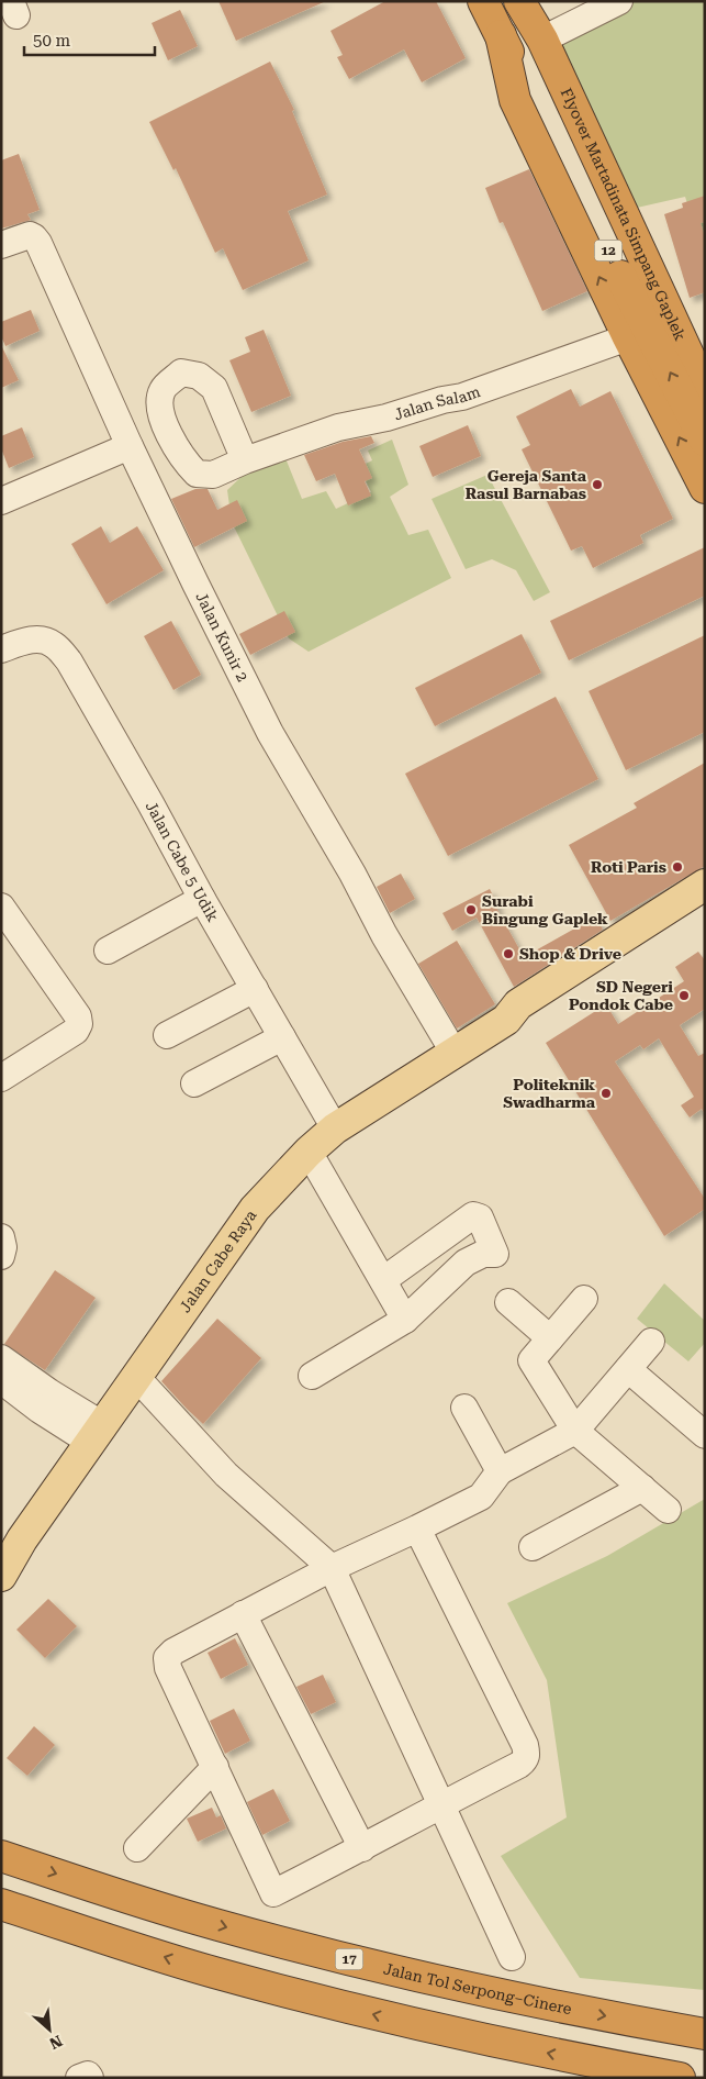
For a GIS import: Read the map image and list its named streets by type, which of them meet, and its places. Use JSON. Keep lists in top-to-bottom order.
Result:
{
  "streets": {
    "highway": [
      "Flyover Martadinata Simpang Gaplek",
      "12",
      "17",
      "Jalan Tol Serpong–Cinere"
    ],
    "main road": ["Jalan Cabe Raya"],
    "street": ["Jalan Salam", "Jalan Kunir 2", "Jalan Cabe 5 Udik"]
  },
  "crossings": [
    ["Flyover Martadinata Simpang Gaplek", "12"],
    ["Jalan Kunir 2", "Jalan Cabe Raya"],
    ["Jalan Cabe 5 Udik", "Jalan Cabe Raya"]
  ],
  "places": [
    "Gereja Santa Rasul Barnabas",
    "Roti Paris",
    "Surabi Bingung Gaplek",
    "Shop & Drive",
    "SD Negeri Pondok Cabe",
    "Politeknik Swadharma"
  ],
  "scale_bar": "50 m",
  "north": "bottom right"
}
